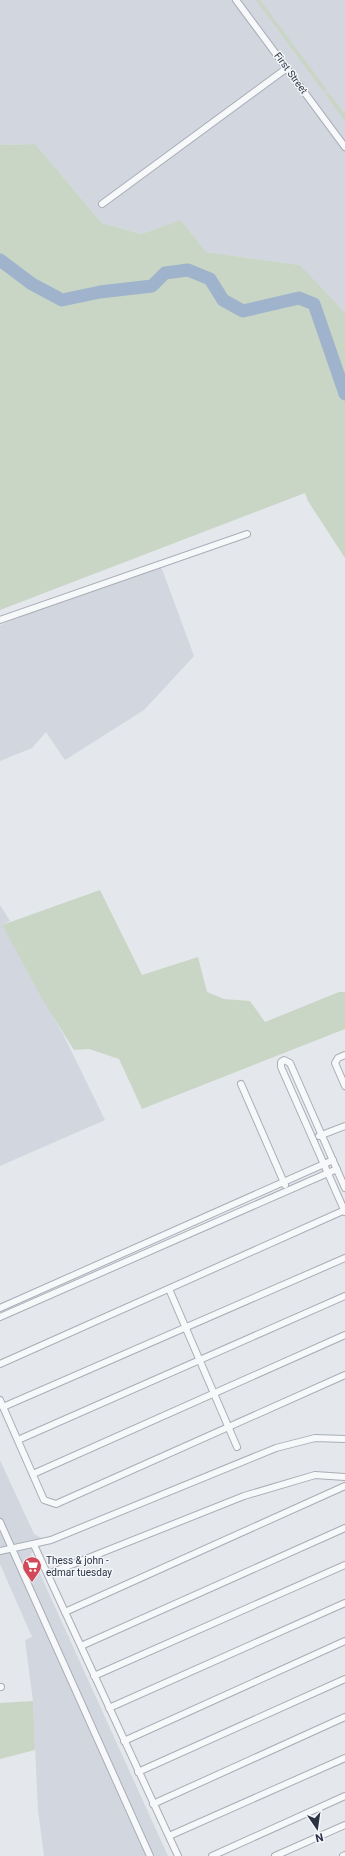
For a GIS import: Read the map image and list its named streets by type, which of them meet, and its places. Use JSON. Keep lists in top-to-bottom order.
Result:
{
  "streets": {
    "street": ["First Street"]
  },
  "places": {
    "supermarket": ["Thess & john - edmar tuesday"]
  },
  "north": "bottom"
}
